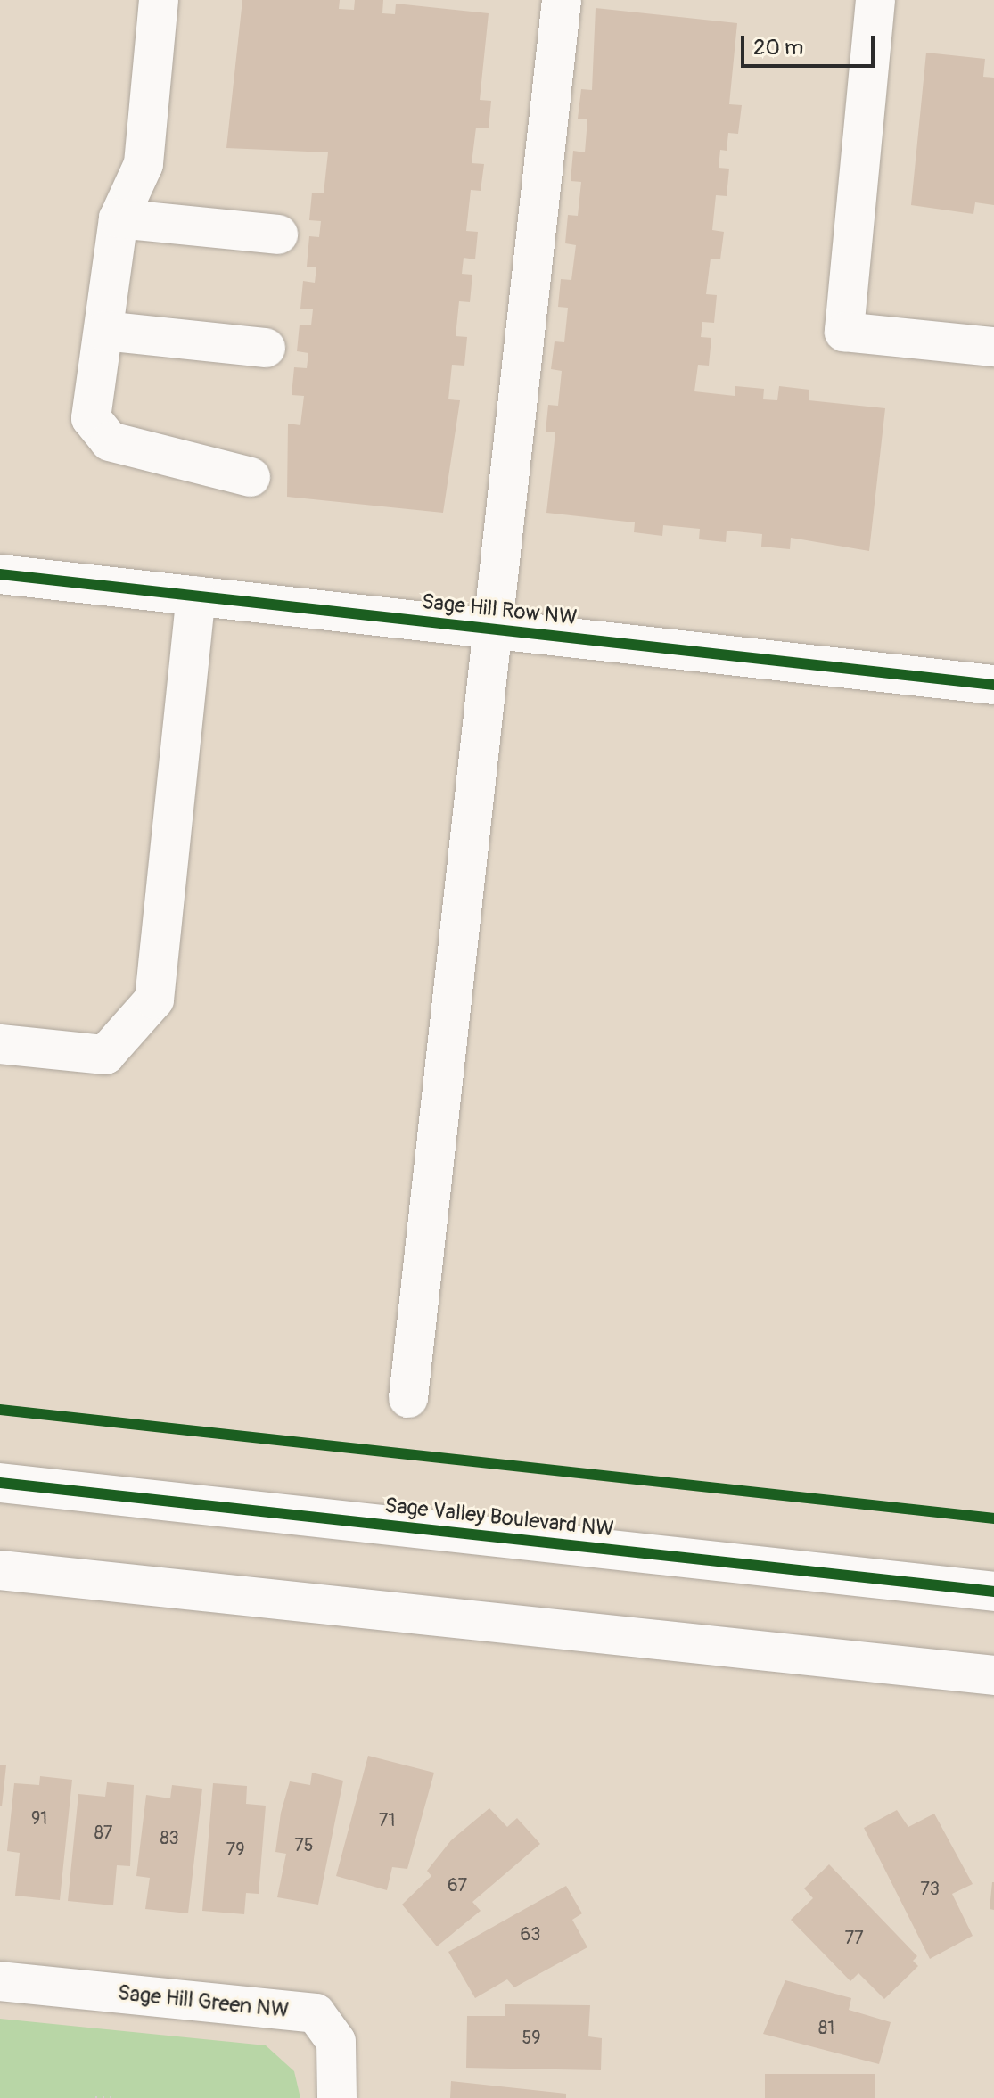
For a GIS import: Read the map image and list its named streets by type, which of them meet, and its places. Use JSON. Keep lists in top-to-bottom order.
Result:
{
  "streets": {
    "street": ["Sage Hill Row NW", "Sage Valley Boulevard NW", "Sage Hill Green NW"]
  },
  "house_numbers": [
    "91",
    "71",
    "87",
    "83",
    "75",
    "79",
    "67",
    "73",
    "63",
    "77",
    "81",
    "59"
  ],
  "scale_bar": "20 m"
}
